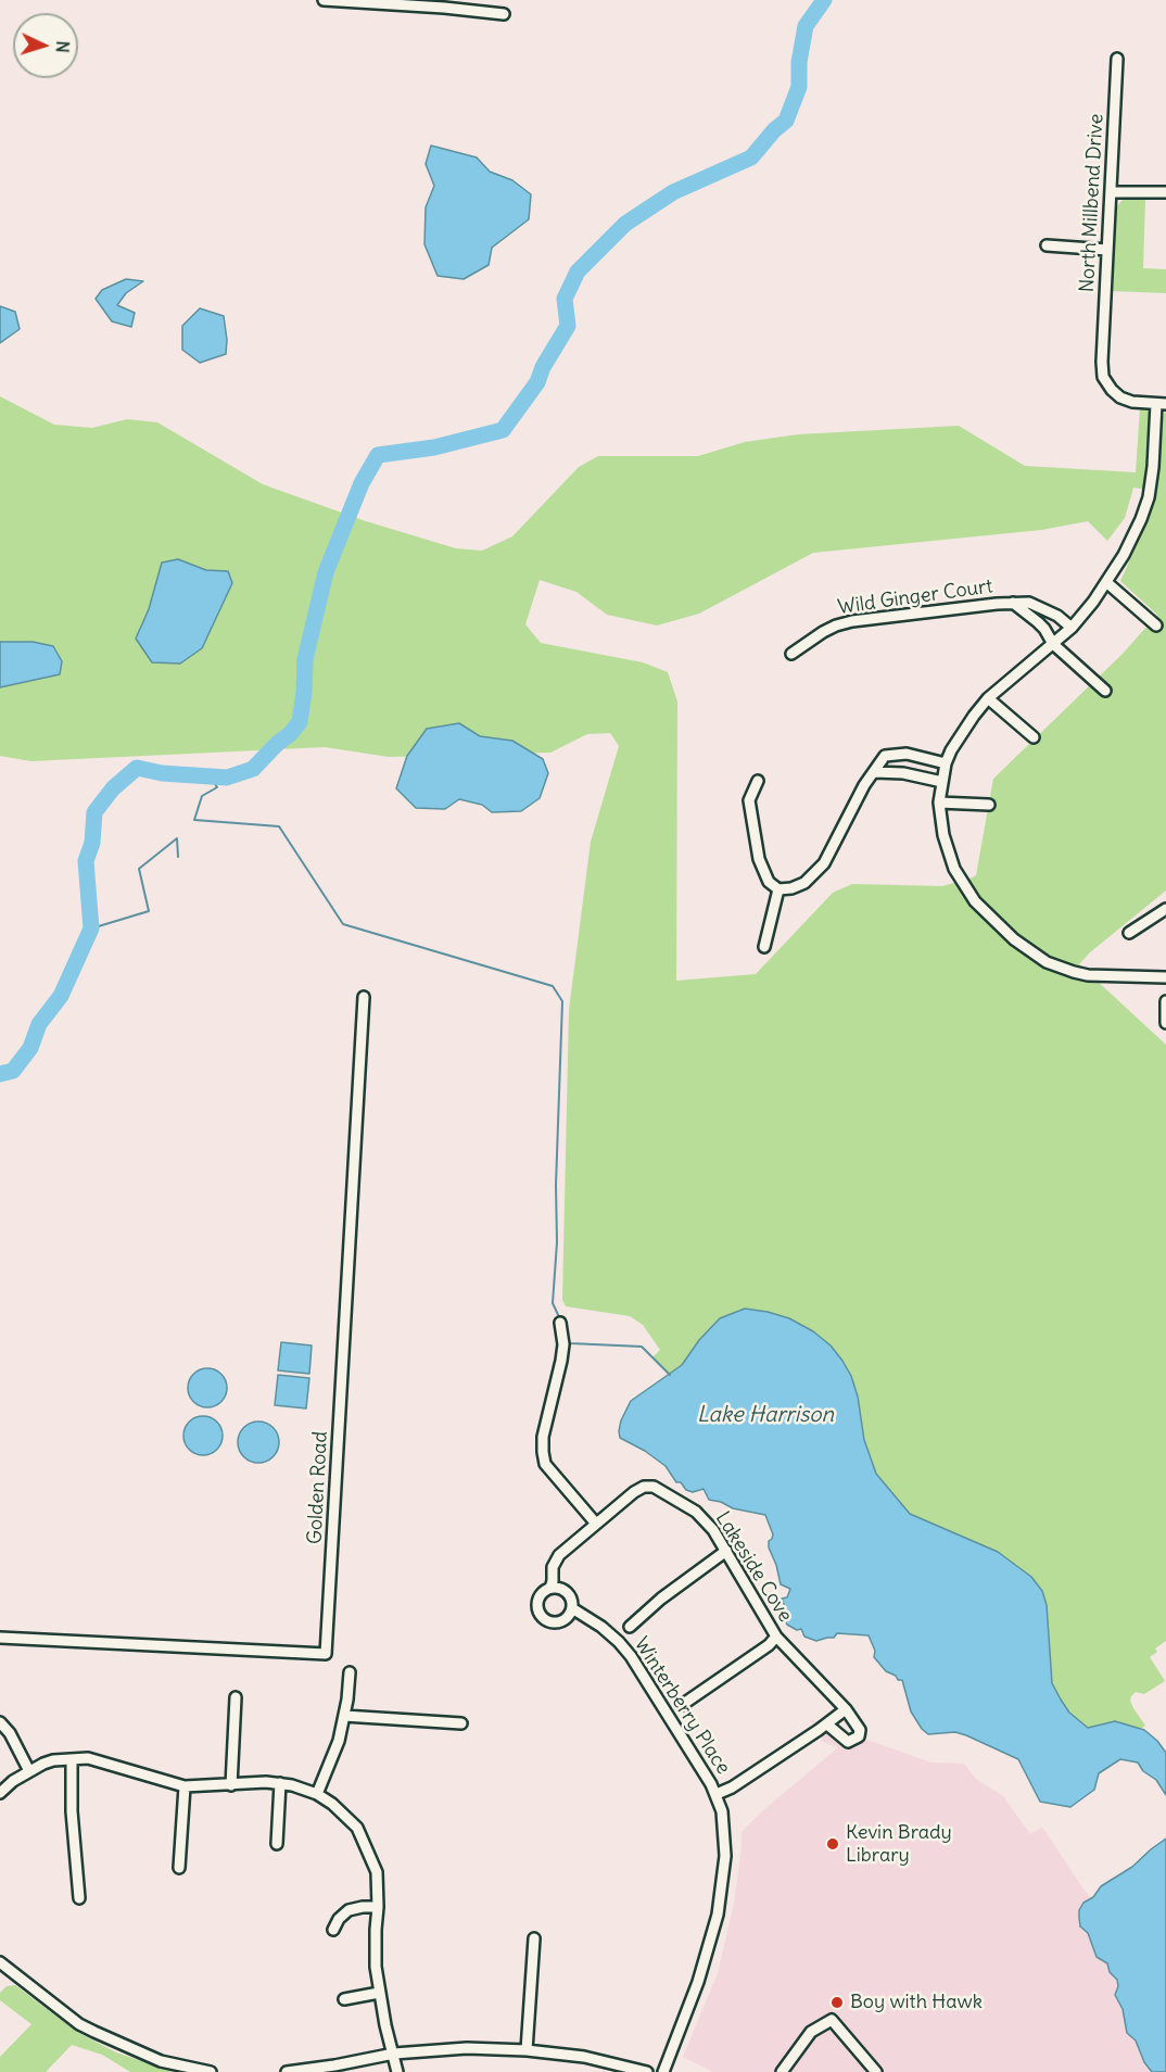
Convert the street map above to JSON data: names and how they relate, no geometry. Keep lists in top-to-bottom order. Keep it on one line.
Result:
{"streets":{"street":["North Millbend Drive","Wild Ginger Court","Golden Road","Lakeside Cove","Winterberry Place"]},"crossings":[["Lakeside Cove","Winterberry Place"]],"water":["Lake Harrison"],"places":["Kevin Brady Library","Boy with Hawk"],"north":"right"}
